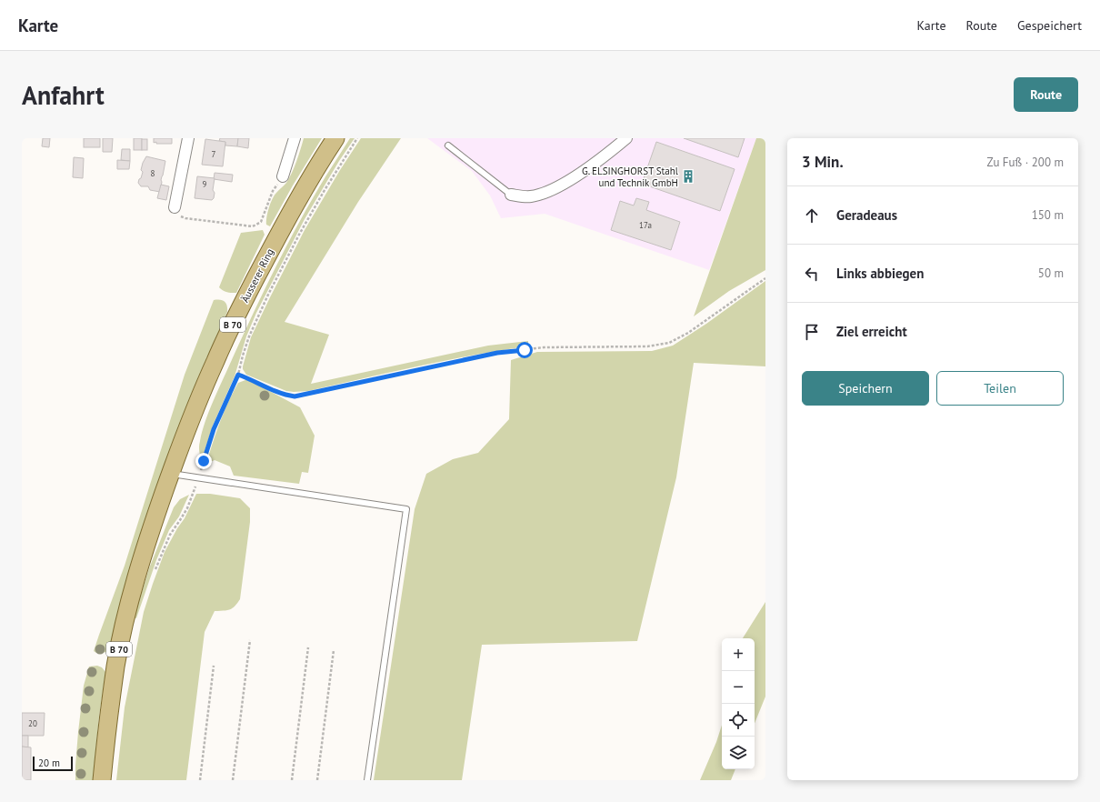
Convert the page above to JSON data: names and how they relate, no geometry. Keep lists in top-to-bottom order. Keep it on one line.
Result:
{"streets":{"main road":["Äusserer Ring","B 70"]},"places":{"building":["G. ELSINGHORST Stahl und Technik GmbH"]},"house_numbers":["7","8","9","17a","20"],"scale_bar":"20 m","page":{"header":"Karte","nav":["Karte","Route","Gespeichert"],"buttons":["Route",["Speichern","Teilen"]],"title":"Anfahrt","heading":["3 Min.","Zu Fuß · 200 m"],"list":[["Geradeaus","150 m"],["Links abbiegen","50 m"],"Ziel erreicht"],"map_buttons":["+","−"],"scale":"20 m"}}
